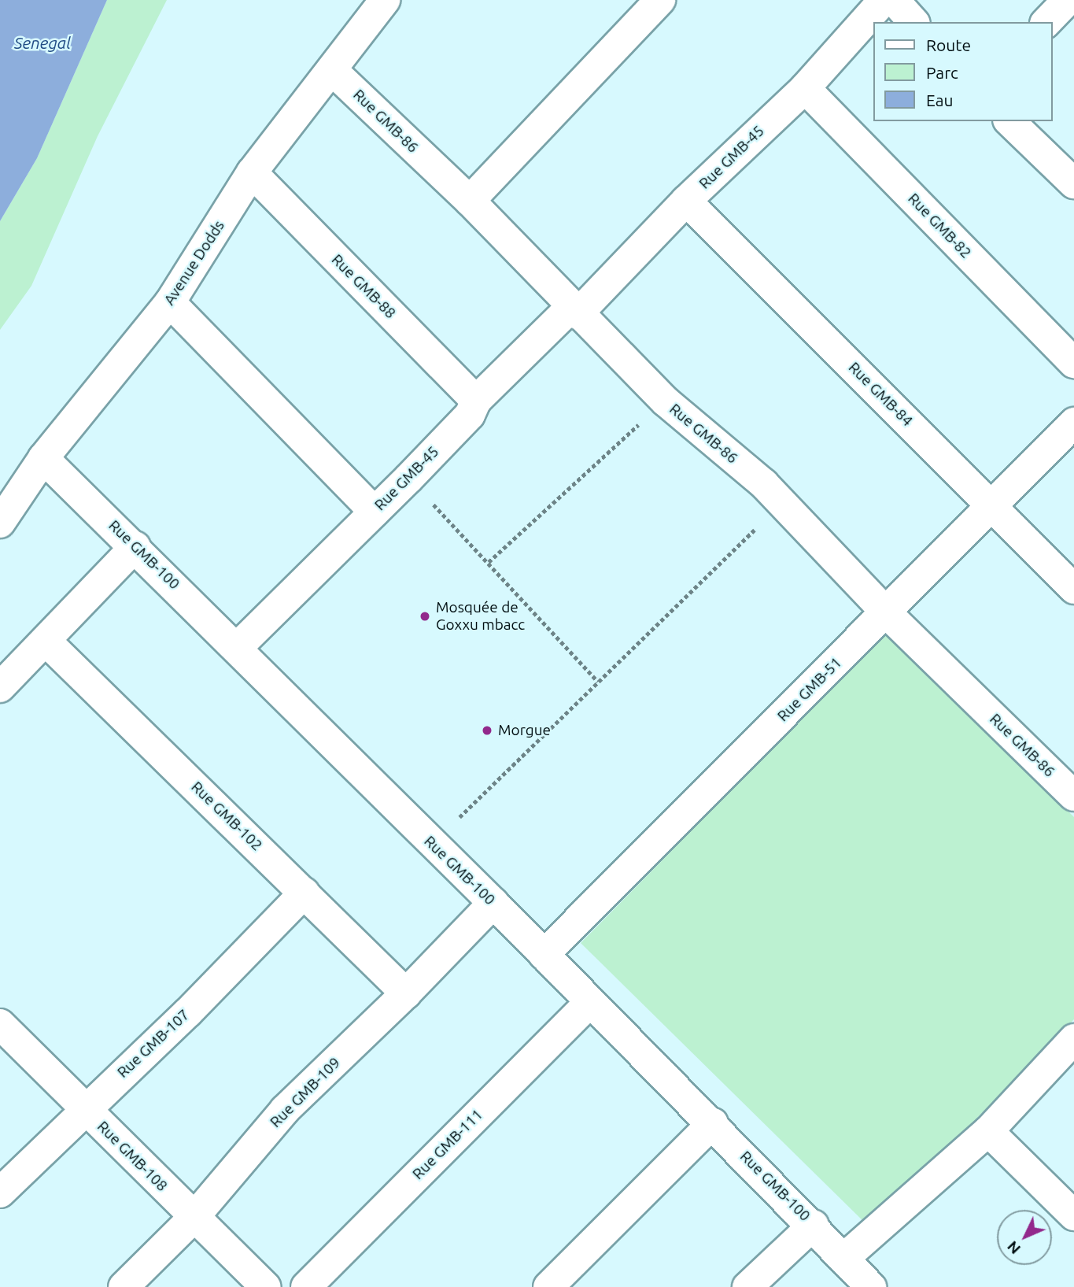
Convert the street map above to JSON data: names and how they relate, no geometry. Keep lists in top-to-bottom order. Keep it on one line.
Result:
{"streets":{"street":["Rue GMB-86","Rue GMB-45","Rue GMB-82","Avenue Dodds","Rue GMB-88","Rue GMB-84","Rue GMB-100","Rue GMB-51","Rue GMB-102","Rue GMB-107","Rue GMB-109","Rue GMB-111","Rue GMB-108"]},"crossings":[["Rue GMB-86","Rue GMB-45"],["Rue GMB-86","Avenue Dodds"],["Rue GMB-86","Rue GMB-51"],["Rue GMB-45","Rue GMB-82"],["Rue GMB-45","Rue GMB-88"],["Rue GMB-45","Rue GMB-84"],["Rue GMB-45","Rue GMB-100"],["Avenue Dodds","Rue GMB-88"],["Avenue Dodds","Rue GMB-100"],["Rue GMB-84","Rue GMB-51"],["Rue GMB-100","Rue GMB-51"],["Rue GMB-100","Rue GMB-109"],["Rue GMB-100","Rue GMB-111"],["Rue GMB-102","Rue GMB-107"],["Rue GMB-102","Rue GMB-109"],["Rue GMB-107","Rue GMB-108"],["Rue GMB-109","Rue GMB-108"]],"water":["Senegal"],"places":["Mosquée de Goxxu mbacc","Morgue"],"legend":["Route","Parc","Eau"],"north":"bottom left"}
